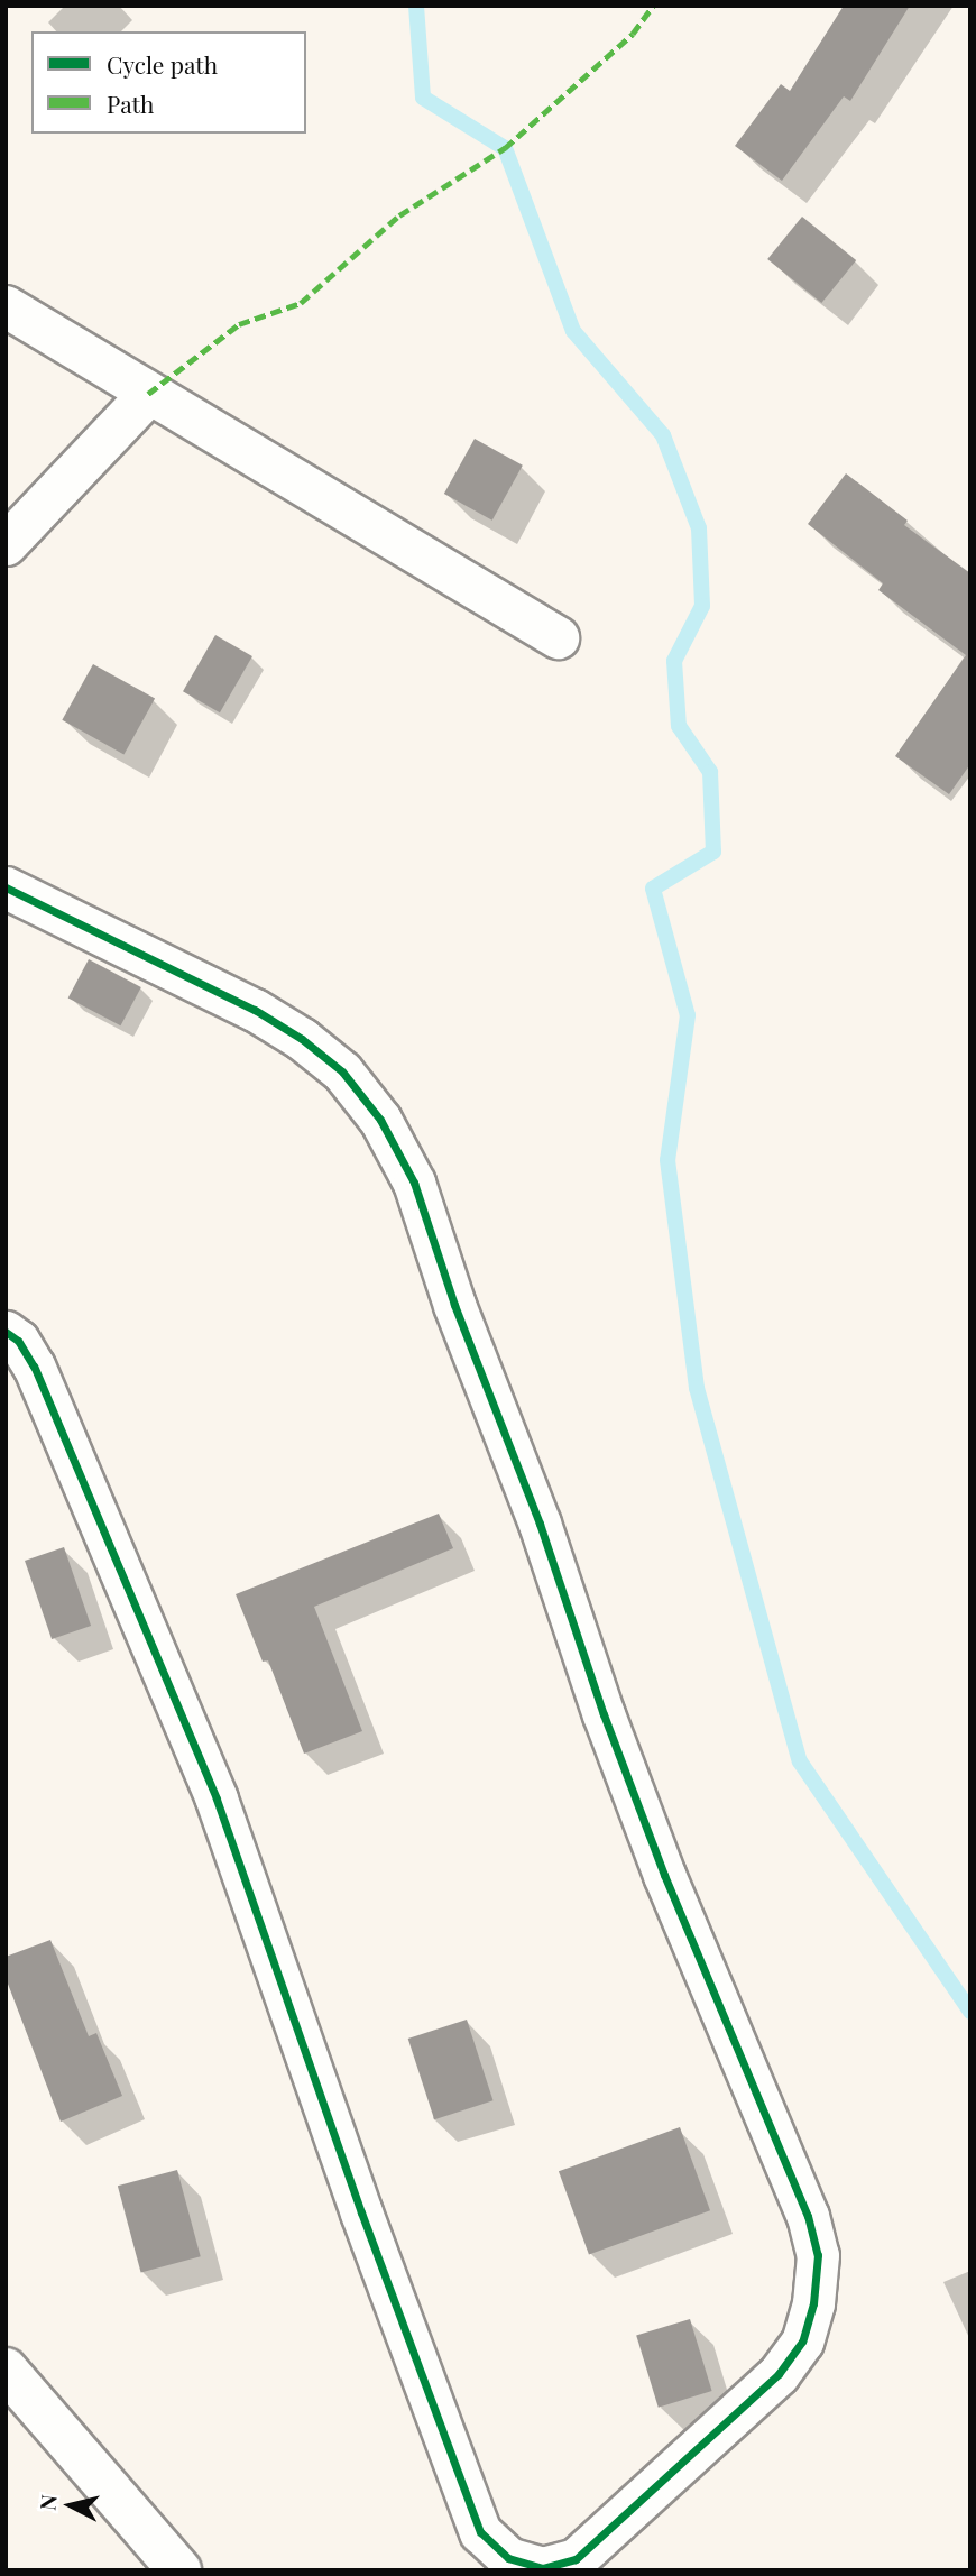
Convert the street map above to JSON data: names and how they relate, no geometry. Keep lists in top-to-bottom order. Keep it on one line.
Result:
{"legend":["Cycle path","Path"],"north":"left"}
